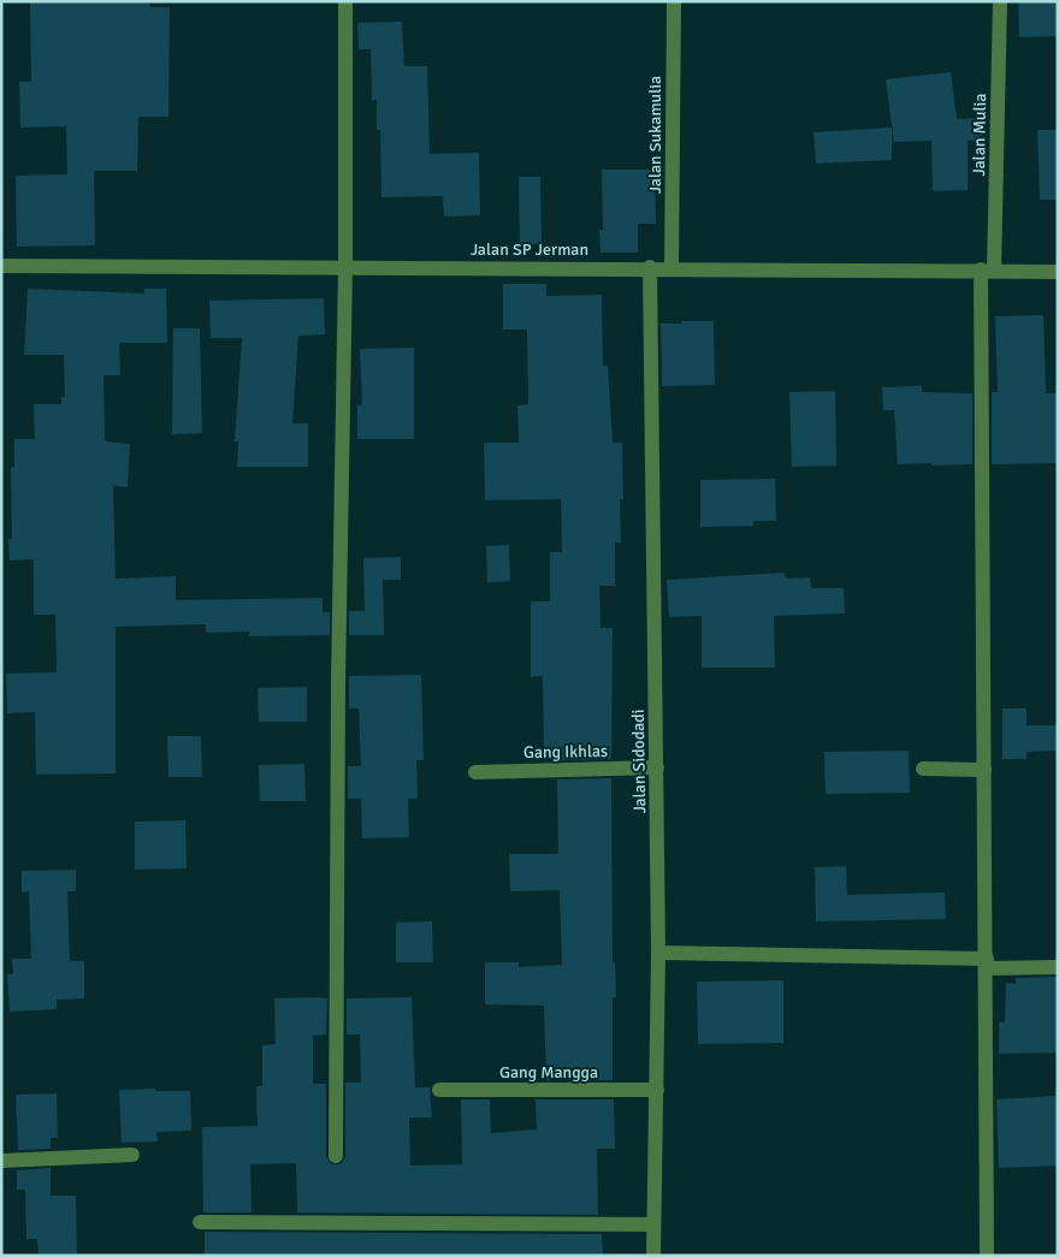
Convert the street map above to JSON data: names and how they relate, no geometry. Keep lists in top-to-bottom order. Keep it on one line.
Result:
{"streets":{"street":["Jalan Sukamulia","Jalan Mulia","Jalan SP Jerman","Gang Ikhlas","Jalan Sidodadi","Gang Mangga"]},"crossings":[["Jalan Sukamulia","Jalan SP Jerman"],["Jalan Mulia","Jalan SP Jerman"],["Jalan SP Jerman","Jalan Sidodadi"],["Gang Ikhlas","Jalan Sidodadi"],["Jalan Sidodadi","Gang Mangga"]]}
